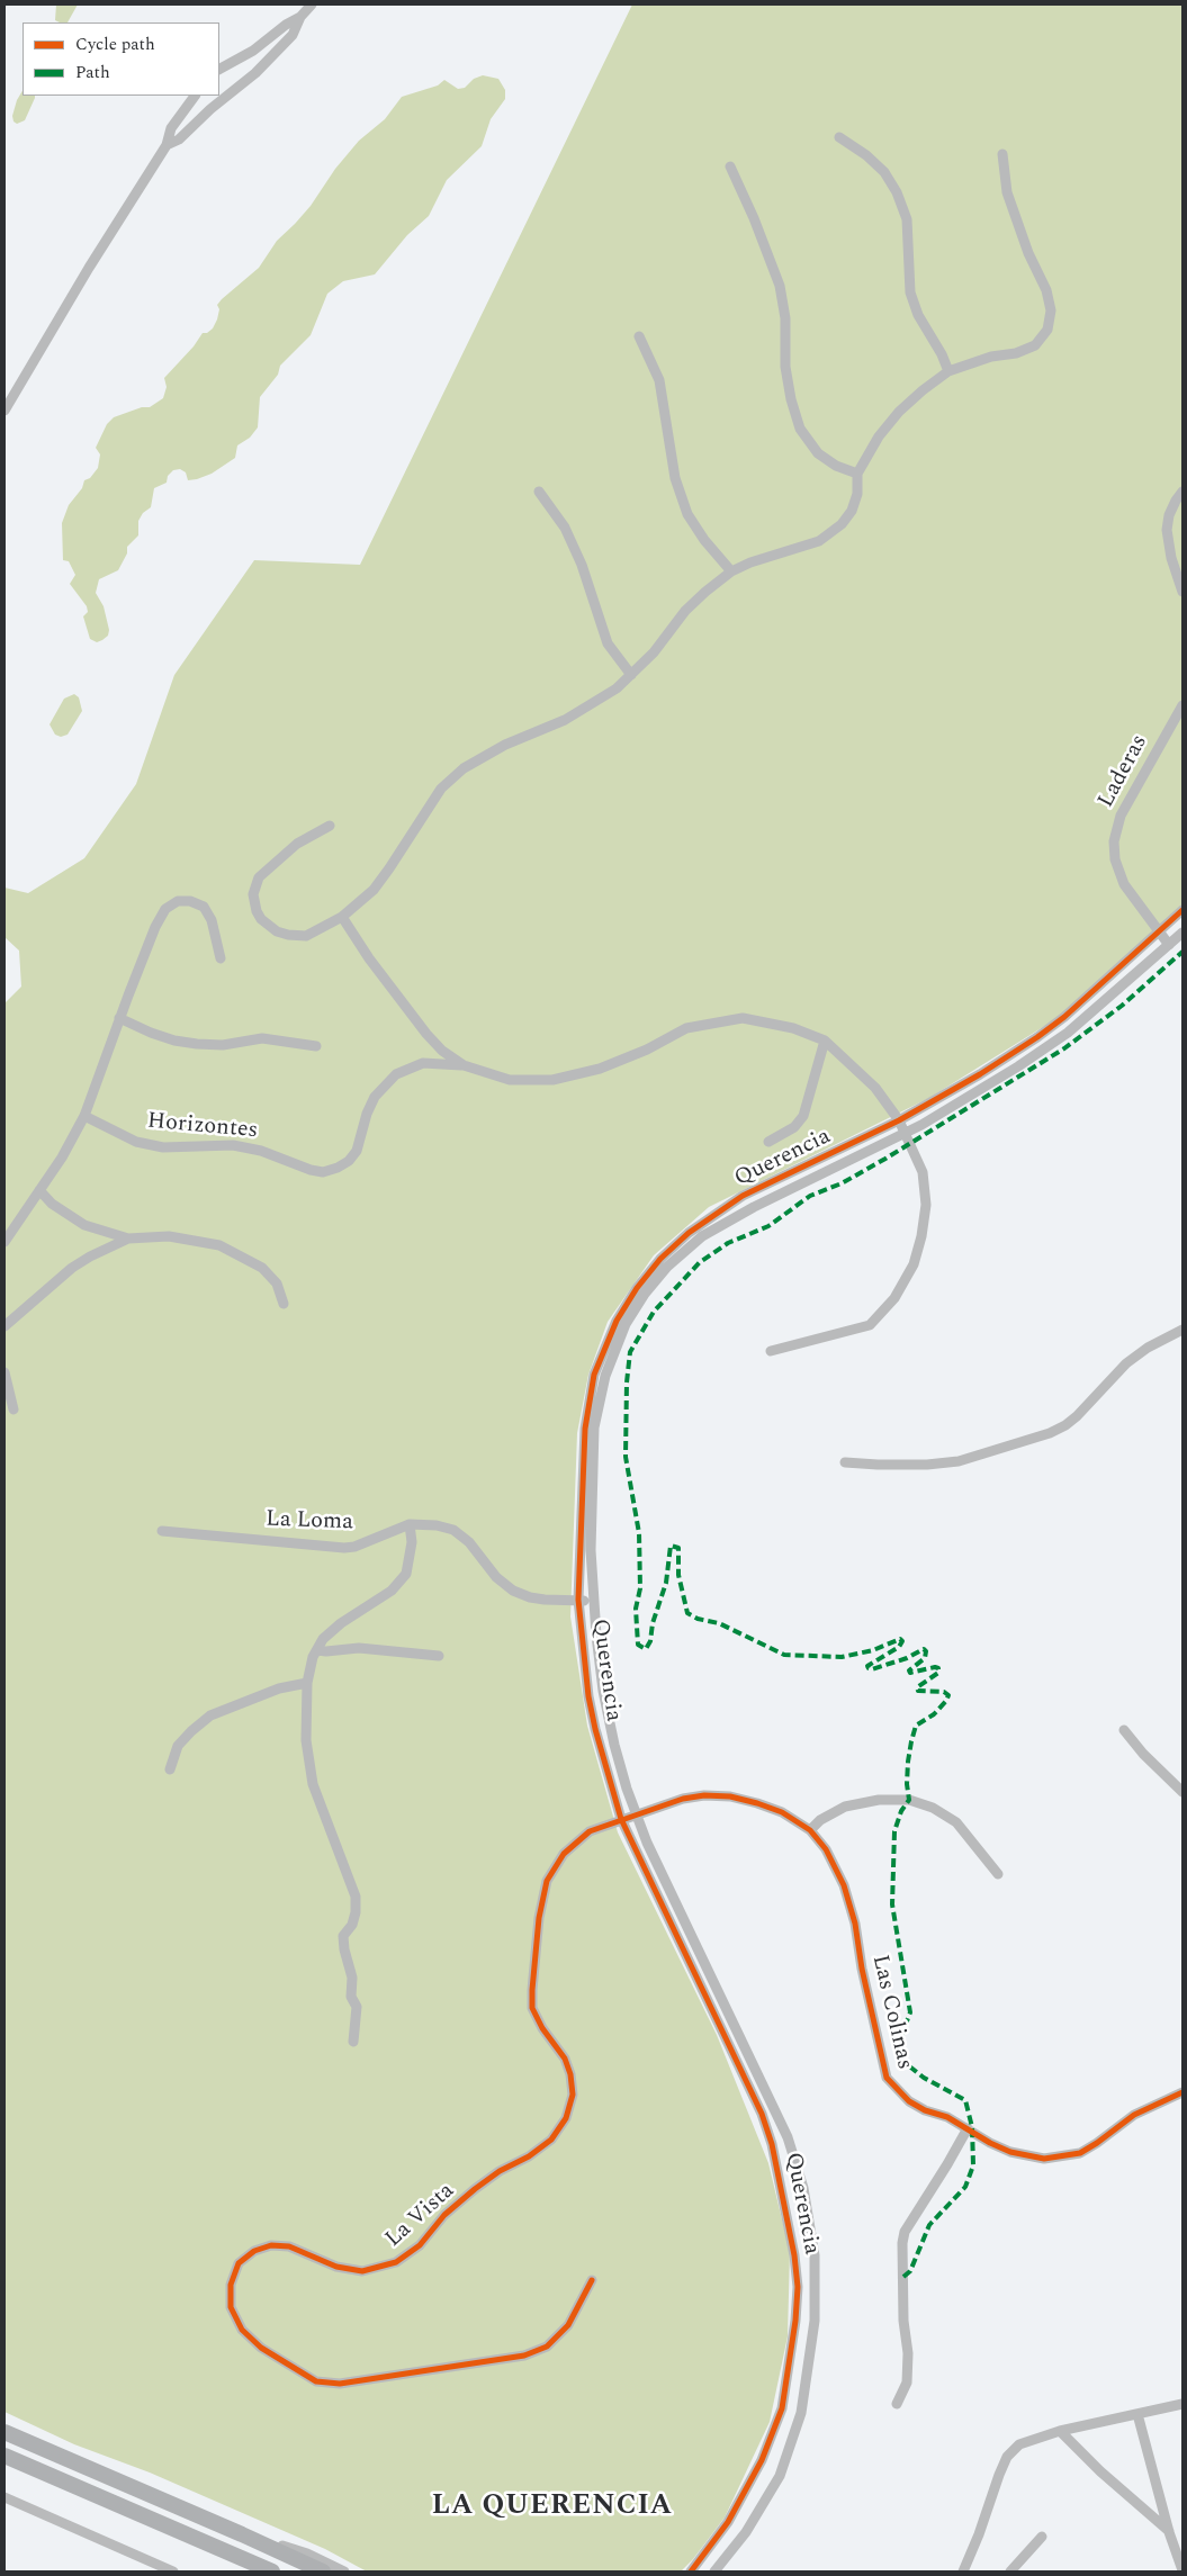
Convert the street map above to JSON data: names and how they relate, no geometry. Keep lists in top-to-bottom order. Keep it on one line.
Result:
{"streets":{"street":["Laderas","Horizontes","Querencia","La Loma","Las Colinas","La Vista"]},"crossings":[["Laderas","Querencia"],["Querencia","La Loma"],["Querencia","Las Colinas"],["Querencia","La Vista"],["Las Colinas","La Vista"]],"districts":["LA QUERENCIA"],"legend":["Cycle path","Path"]}
